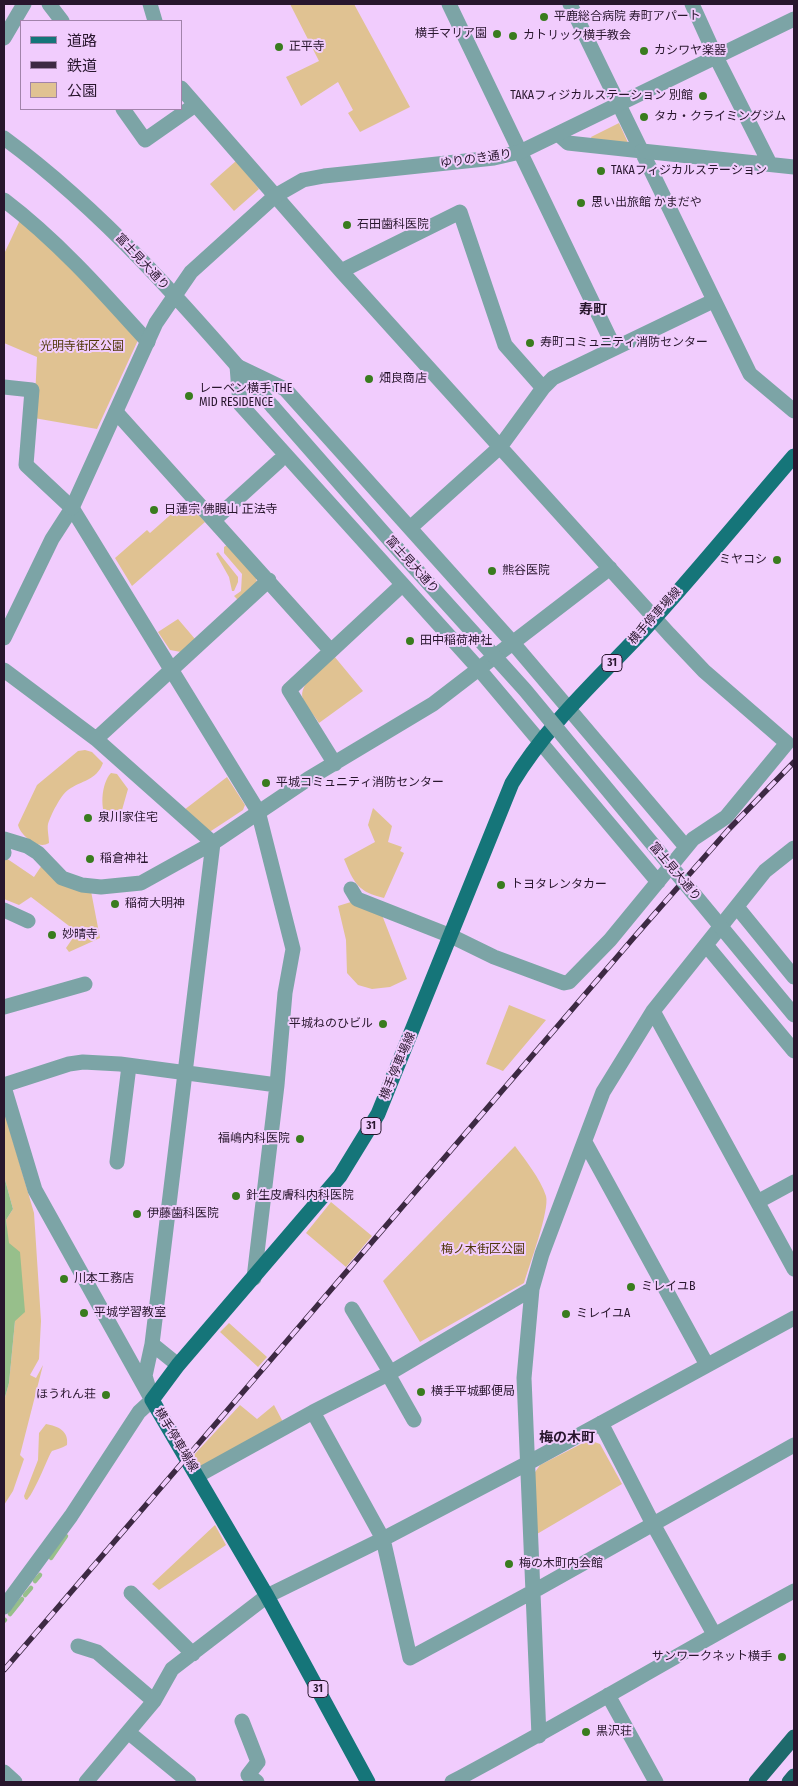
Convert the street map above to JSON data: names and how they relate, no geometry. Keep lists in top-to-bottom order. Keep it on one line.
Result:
{"streets":{"main road":["横手停車場線","31"],"street":["ゆりのき通り","富士見大通り"]},"crossings":[["ゆりのき通り","富士見大通り"]],"districts":["寿町","梅の木町"],"parks":["光明寺街区公園","梅ノ木街区公園"],"places":["平鹿総合病院 寿町アパート","横手マリア園","カトリック横手教会","正平寺","カシワヤ楽器","TAKAフィジカルステーション 別館","タカ・クライミングジム","TAKAフィジカルステーション","思い出旅館 かまだや","石田歯科医院","寿町コミュニティ消防センター","畑良商店","レーベン横手 THE MID RESIDENCE","日蓮宗 佛眼山 正法寺","ミヤコシ","熊谷医院","田中稲荷神社","平城コミュニティ消防センター","泉川家住宅","稲倉神社","トヨタレンタカー","稲荷大明神","妙晴寺","平城ねのひビル","福嶋内科医院","針生皮膚科内科医院","伊藤歯科医院","川本工務店","ミレイユB","平城学習教室","ミレイユA","横手平城郵便局","ほうれん荘","梅の木町内会館","サンワークネット横手","黒沢荘"],"legend":["道路","鉄道","公園"]}
